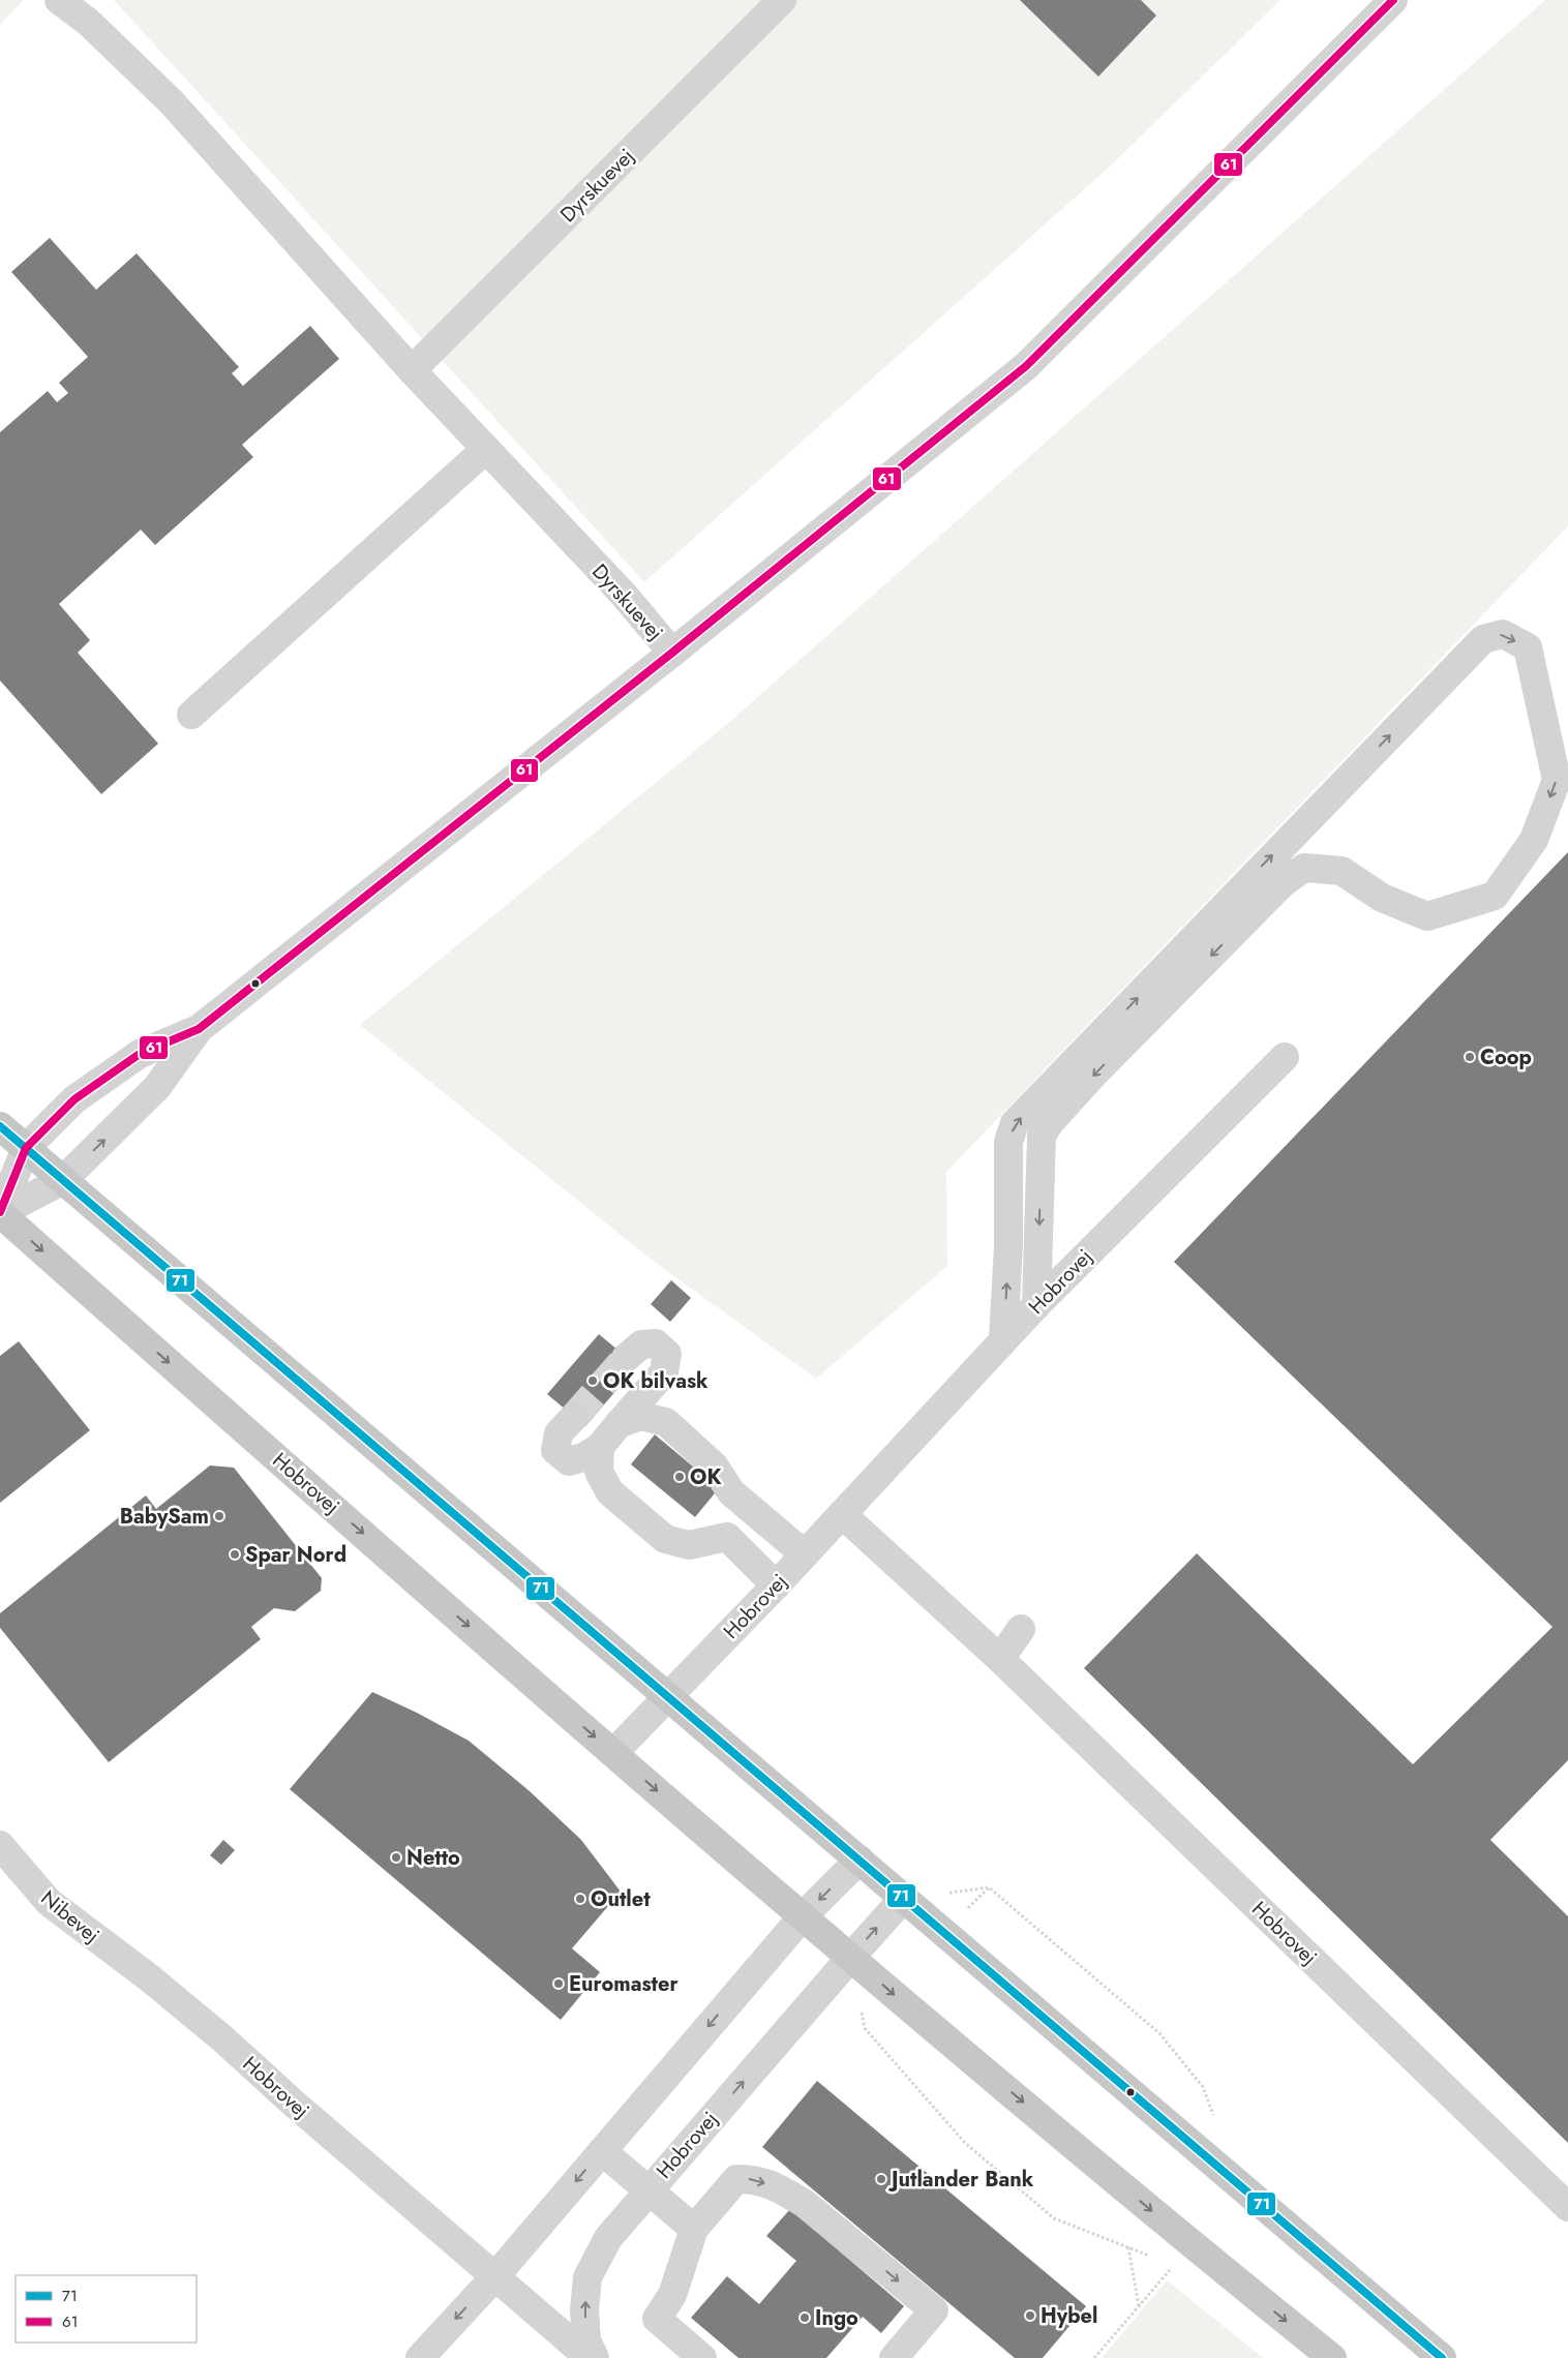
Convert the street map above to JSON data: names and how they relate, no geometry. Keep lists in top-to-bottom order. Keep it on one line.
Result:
{"streets":{"main road":["Hobrovej"],"street":["Dyrskuevej","Nibevej"]},"crossings":[["Hobrovej","Nibevej"]],"places":["Coop","OK bilvask","OK","BabySam","Spar Nord","Netto","Outlet","Euromaster","Jutlander Bank","Hybel","Ingo"],"lines":["transit line 61","transit line 71"],"legend":["71","61"]}
